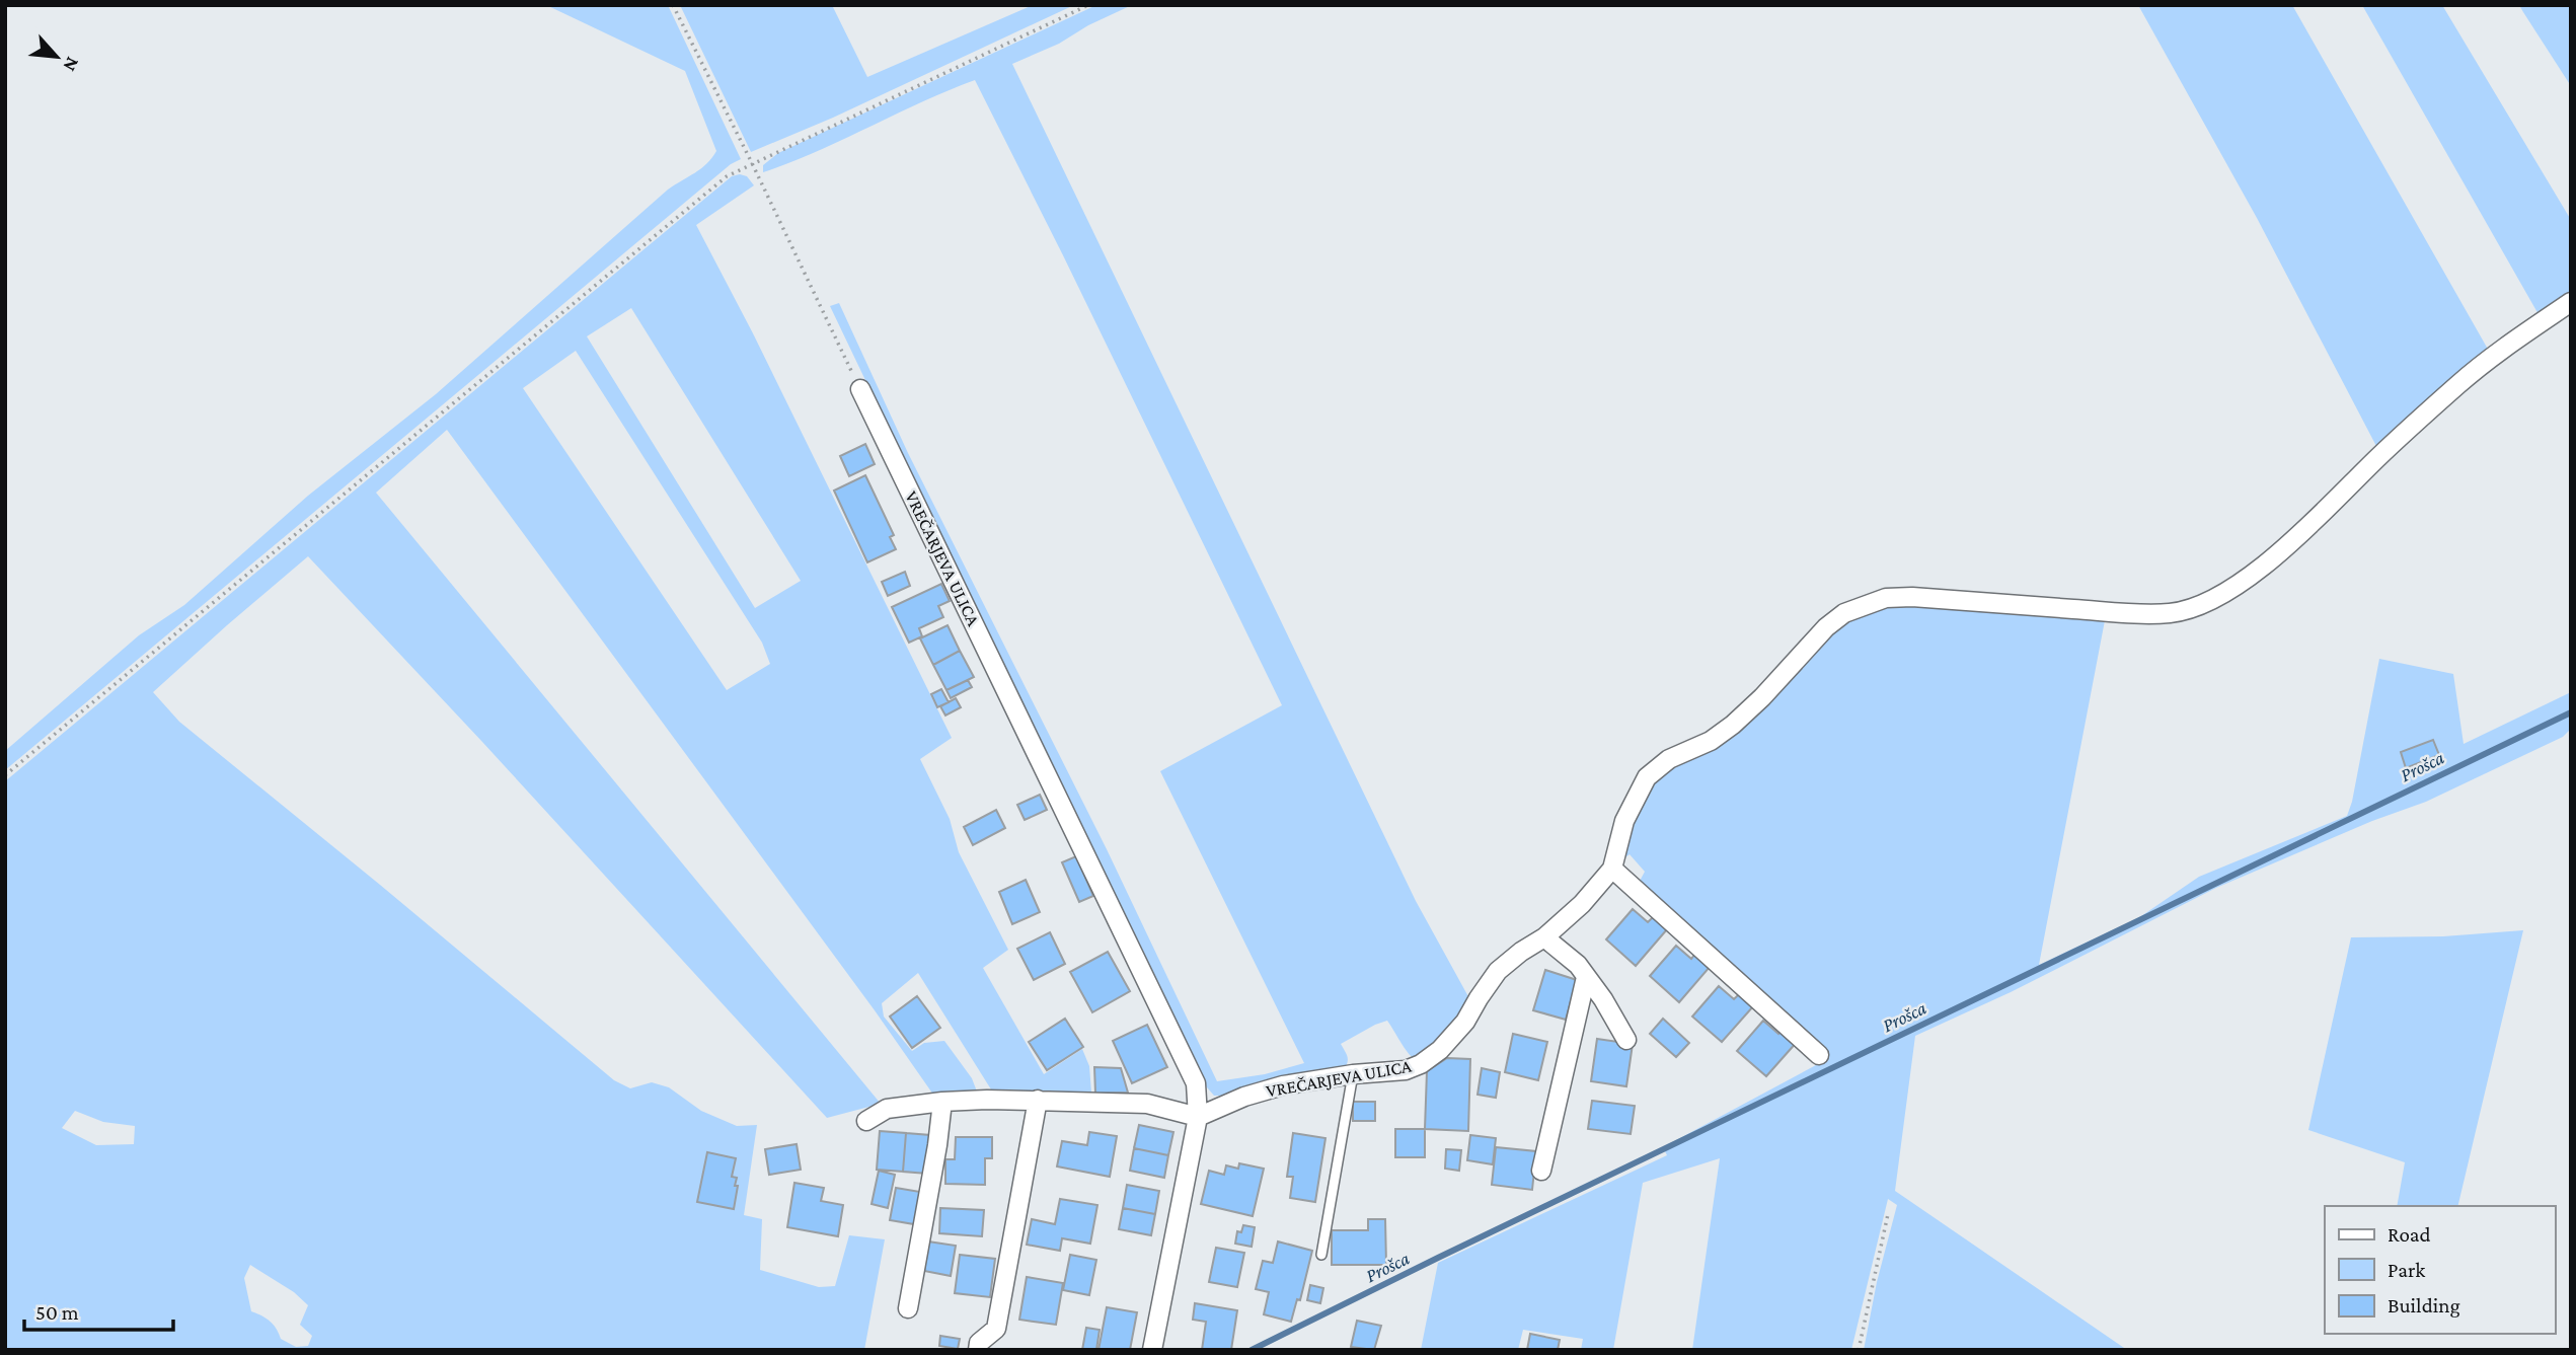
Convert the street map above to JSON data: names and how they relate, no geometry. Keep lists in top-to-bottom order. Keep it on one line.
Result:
{"streets":{"street":["VREČARJEVA ULICA"]},"water":["Prošca"],"legend":["Road","Park","Building"],"scale_bar":"50 m","north":"bottom right"}
